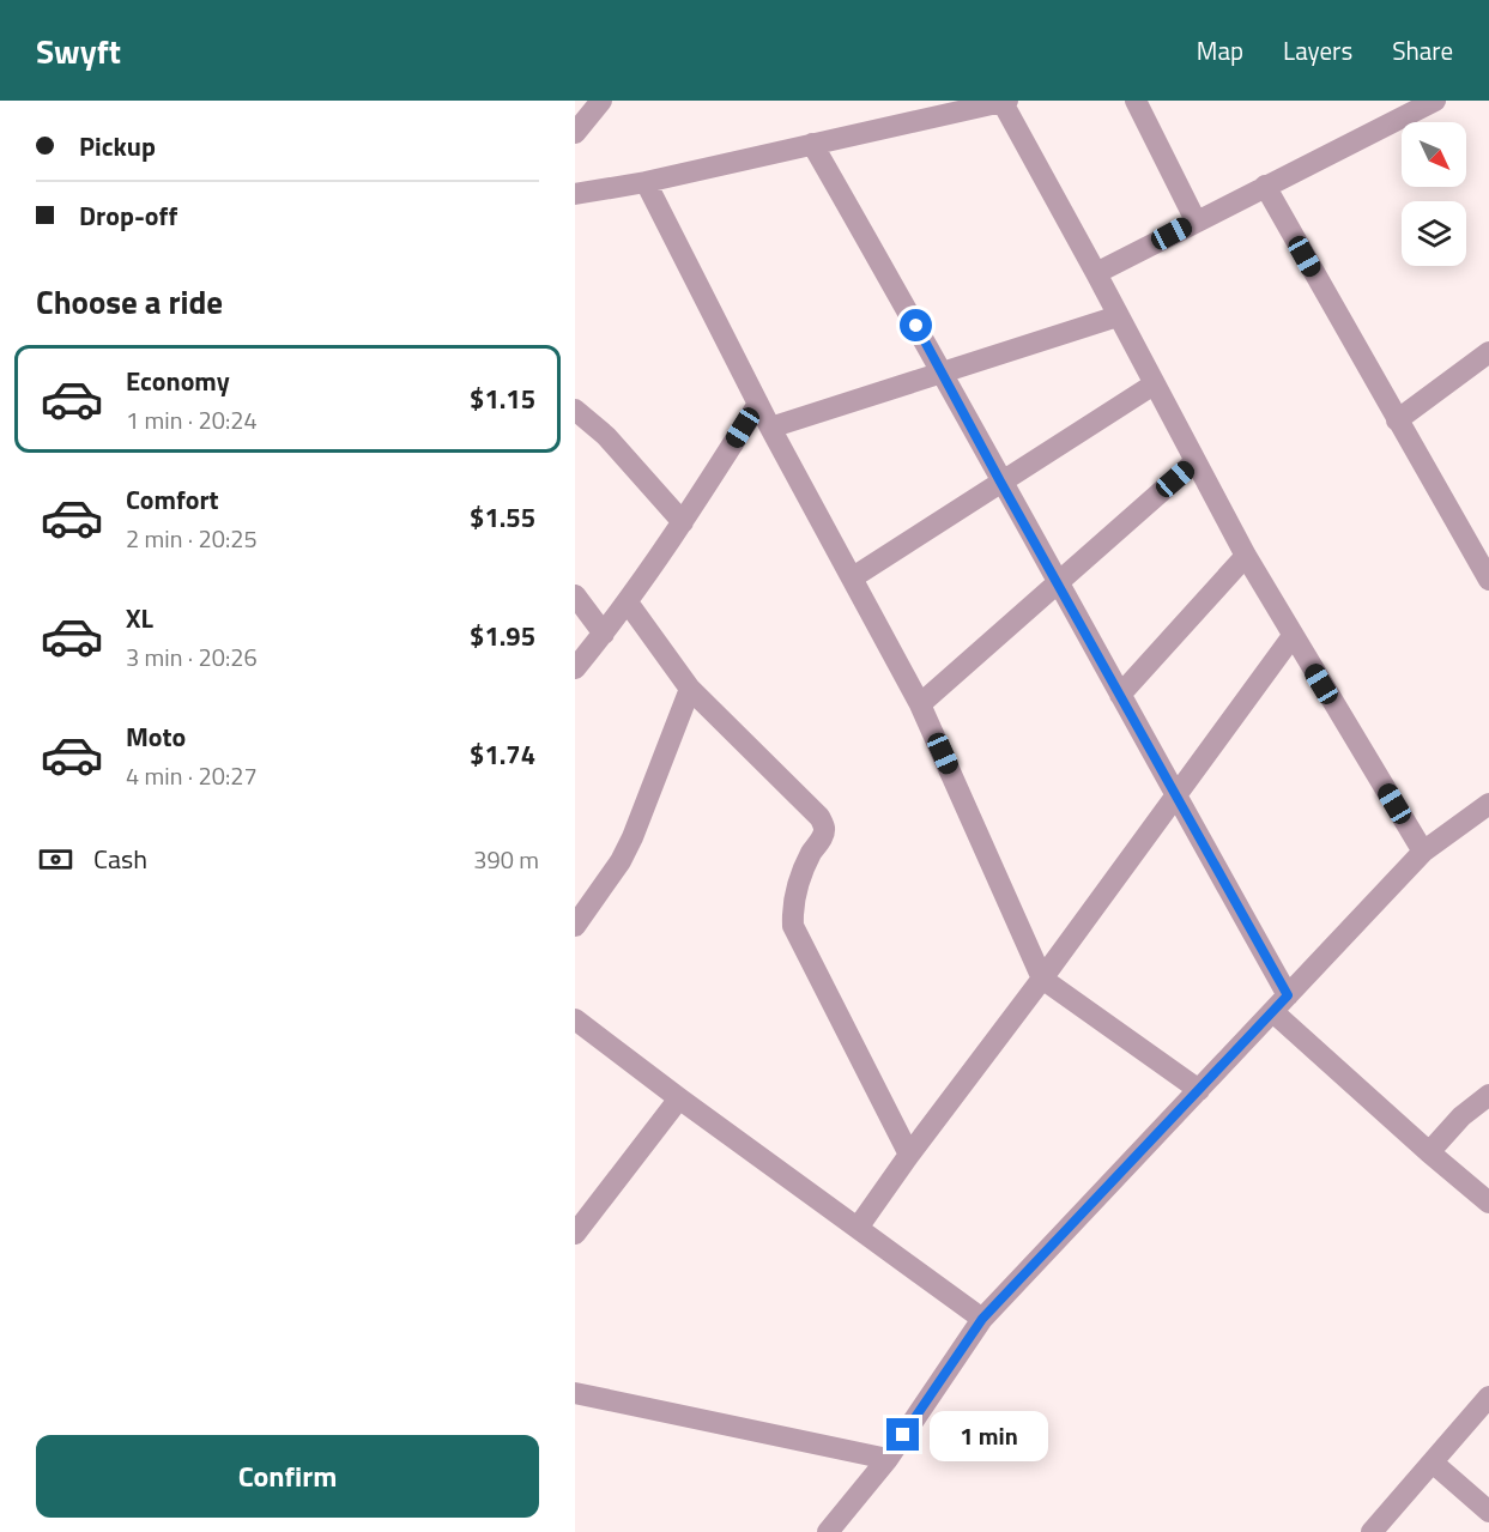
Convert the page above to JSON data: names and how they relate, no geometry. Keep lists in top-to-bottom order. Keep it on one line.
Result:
{"north":"bottom right","page":{"header":"Swyft","nav":["Map","Layers","Share"],"banner":["Pickup","Drop-off"],"heading":"Choose a ride","list":[{"name":"Economy","note":"1 min · 20:24","value":"$1.15"},{"name":"Comfort","note":"2 min · 20:25","value":"$1.55"},{"name":"XL","note":"3 min · 20:26","value":"$1.95"},{"name":"Moto","note":"4 min · 20:27","value":"$1.74"}],"pay":["Cash","390 m"],"bubble":"1 min","buttons":"Confirm"}}
